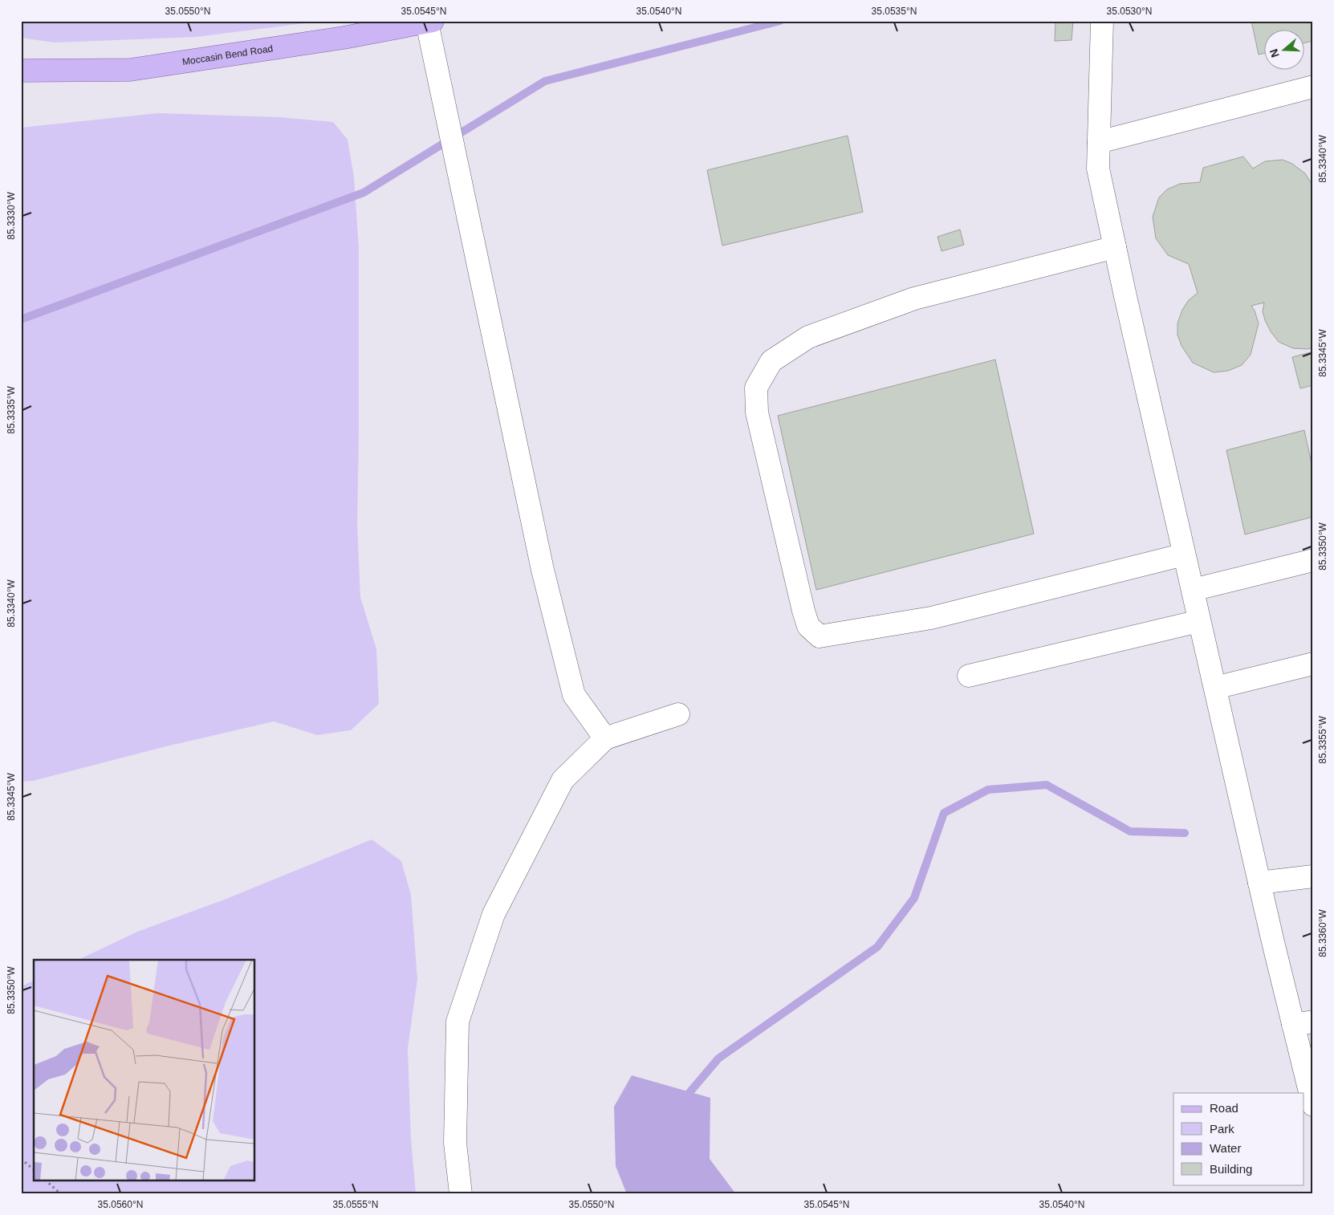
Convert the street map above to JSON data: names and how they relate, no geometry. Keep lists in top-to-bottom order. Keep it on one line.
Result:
{"streets":{"main road":["Moccasin Bend Road"]},"legend":["Road","Park","Water","Building"],"north":"left","coordinates":["35.0550°N","35.0545°N","35.0540°N","35.0535°N","35.0530°N","85.3340°W","85.3330°W","85.3345°W","85.3335°W","85.3350°W","85.3355°W","85.3360°W","35.0560°N","35.0555°N"]}
